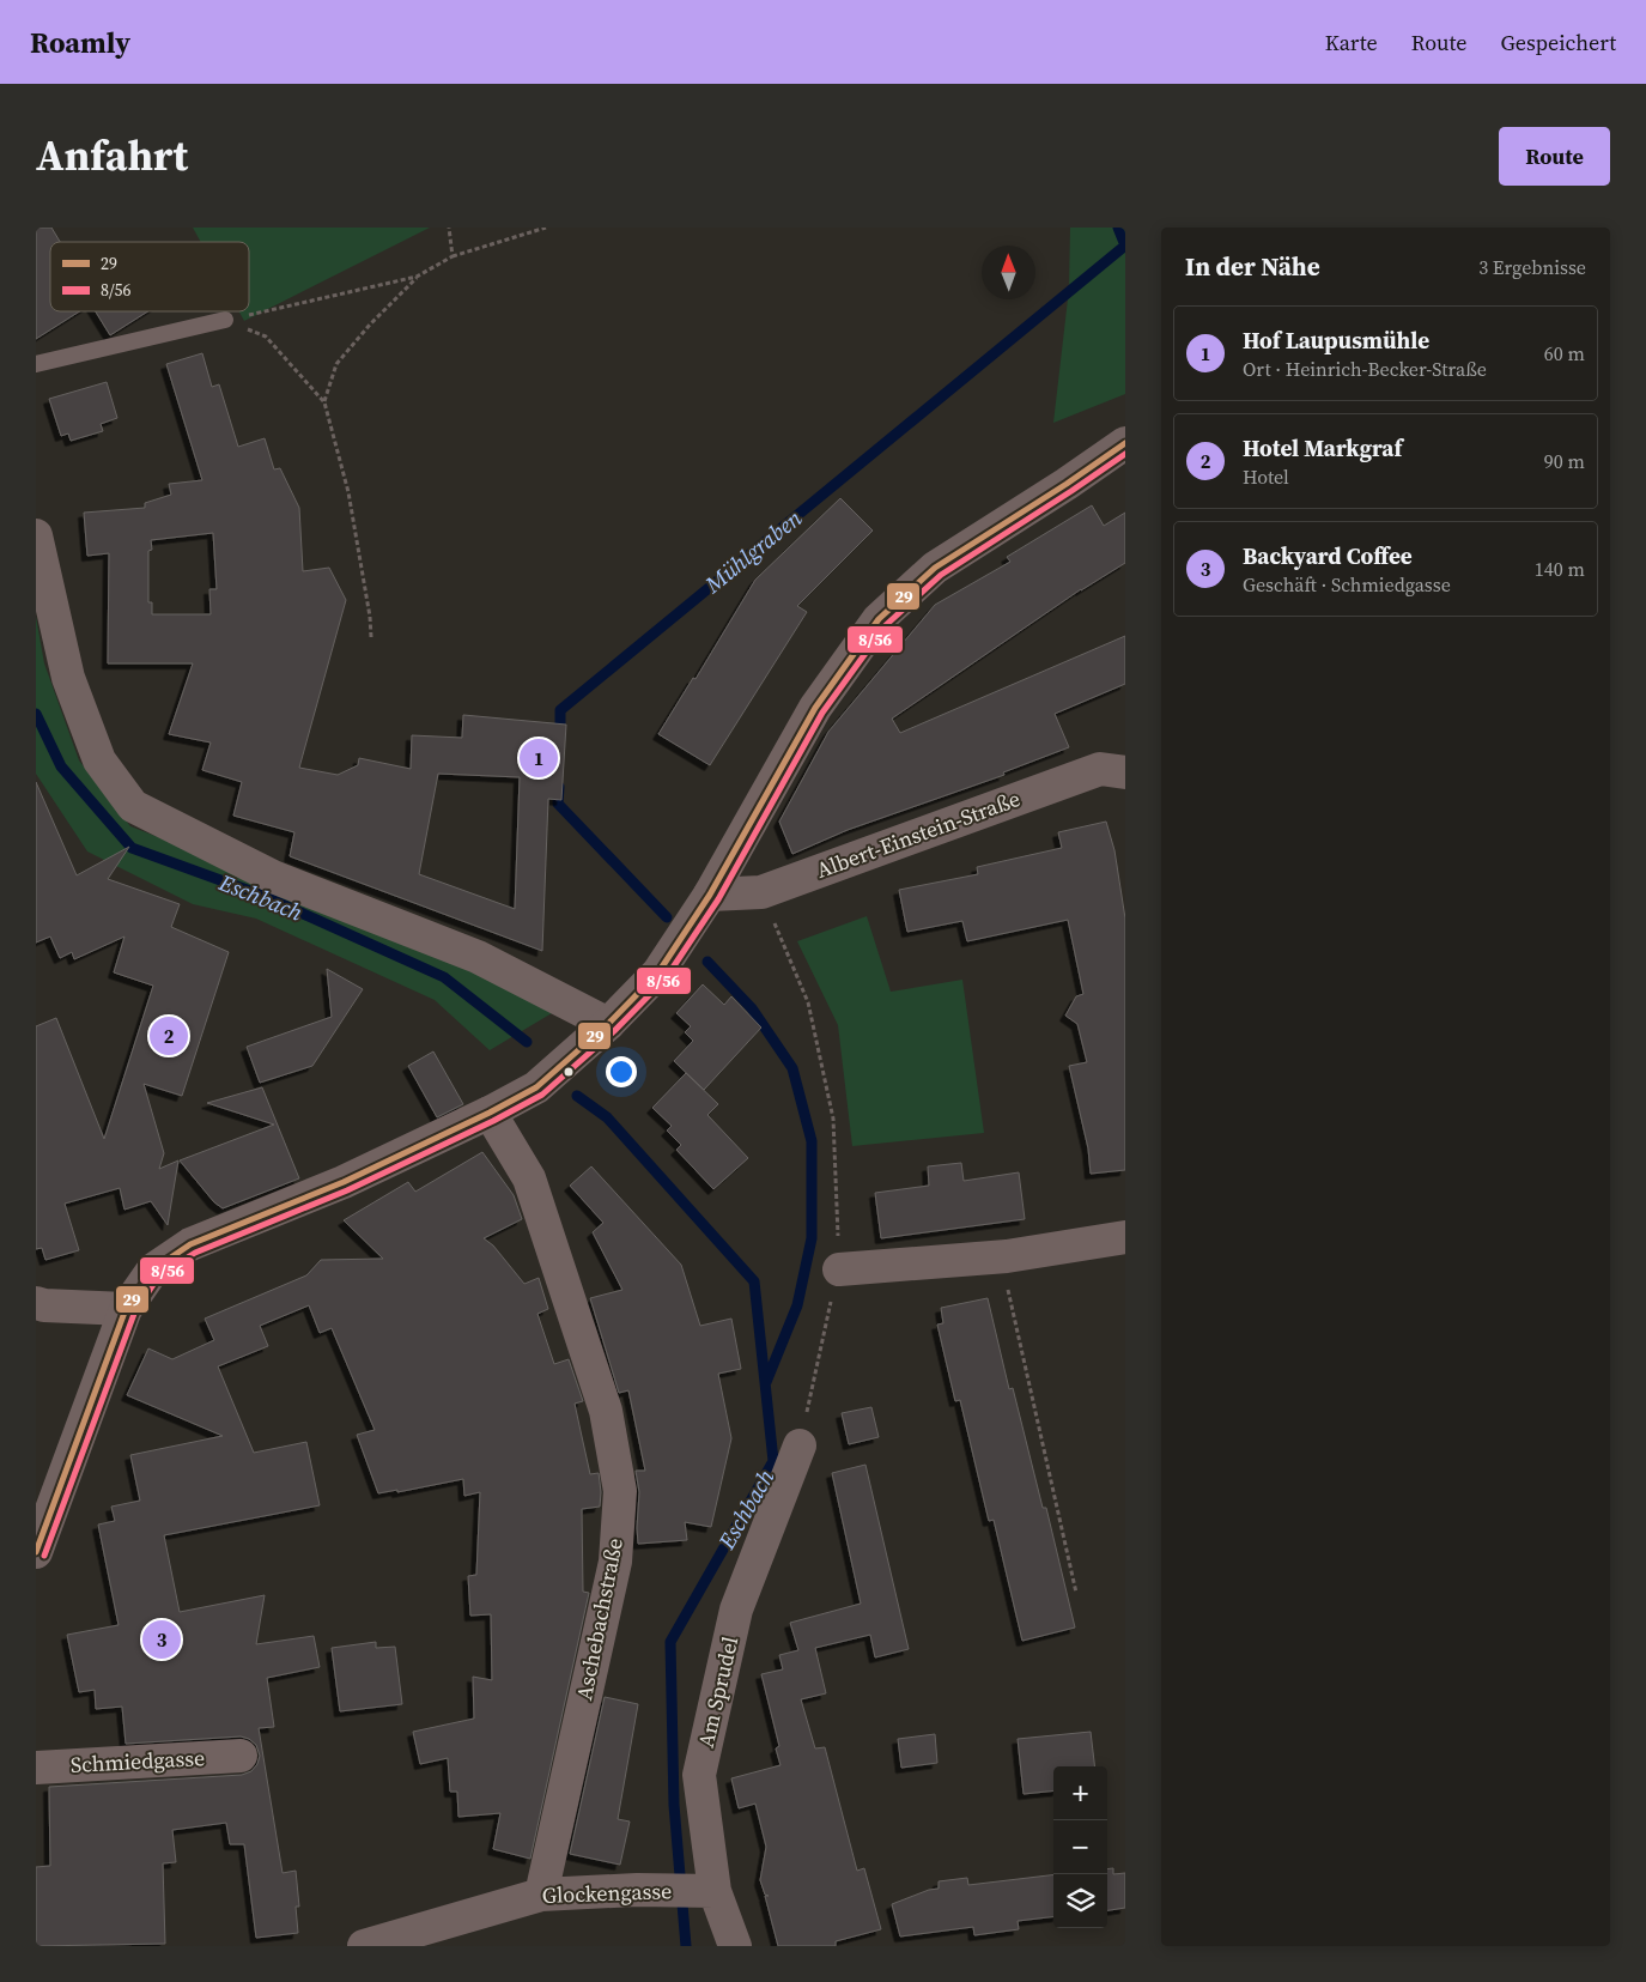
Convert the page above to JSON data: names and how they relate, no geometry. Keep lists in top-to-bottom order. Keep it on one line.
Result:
{"streets":{"street":["Albert-Einstein-Straße","Aschebachstraße","Am Sprudel","Schmiedgasse","Glockengasse"]},"crossings":[["Aschebachstraße","Glockengasse"],["Am Sprudel","Glockengasse"]],"water":["Mühlgraben","Eschbach"],"lines":["transit line 29","transit line 8/56"],"legend":["29","8/56"],"north":"top","page":{"header":"Roamly","nav":["Karte","Route","Gespeichert"],"title":"Anfahrt","buttons":"Route","heading":["In der Nähe","3 Ergebnisse"],"list":[{"mark":"1","name":"Hof Laupusmühle","note":"Ort · Heinrich-Becker-Straße","value":"60 m"},{"mark":"2","name":"Hotel Markgraf","note":"Hotel","value":"90 m"},{"mark":"3","name":"Backyard Coffee","note":"Geschäft · Schmiedgasse","value":"140 m"}],"pins":["1","2","3"],"map_buttons":["+","−"]}}
